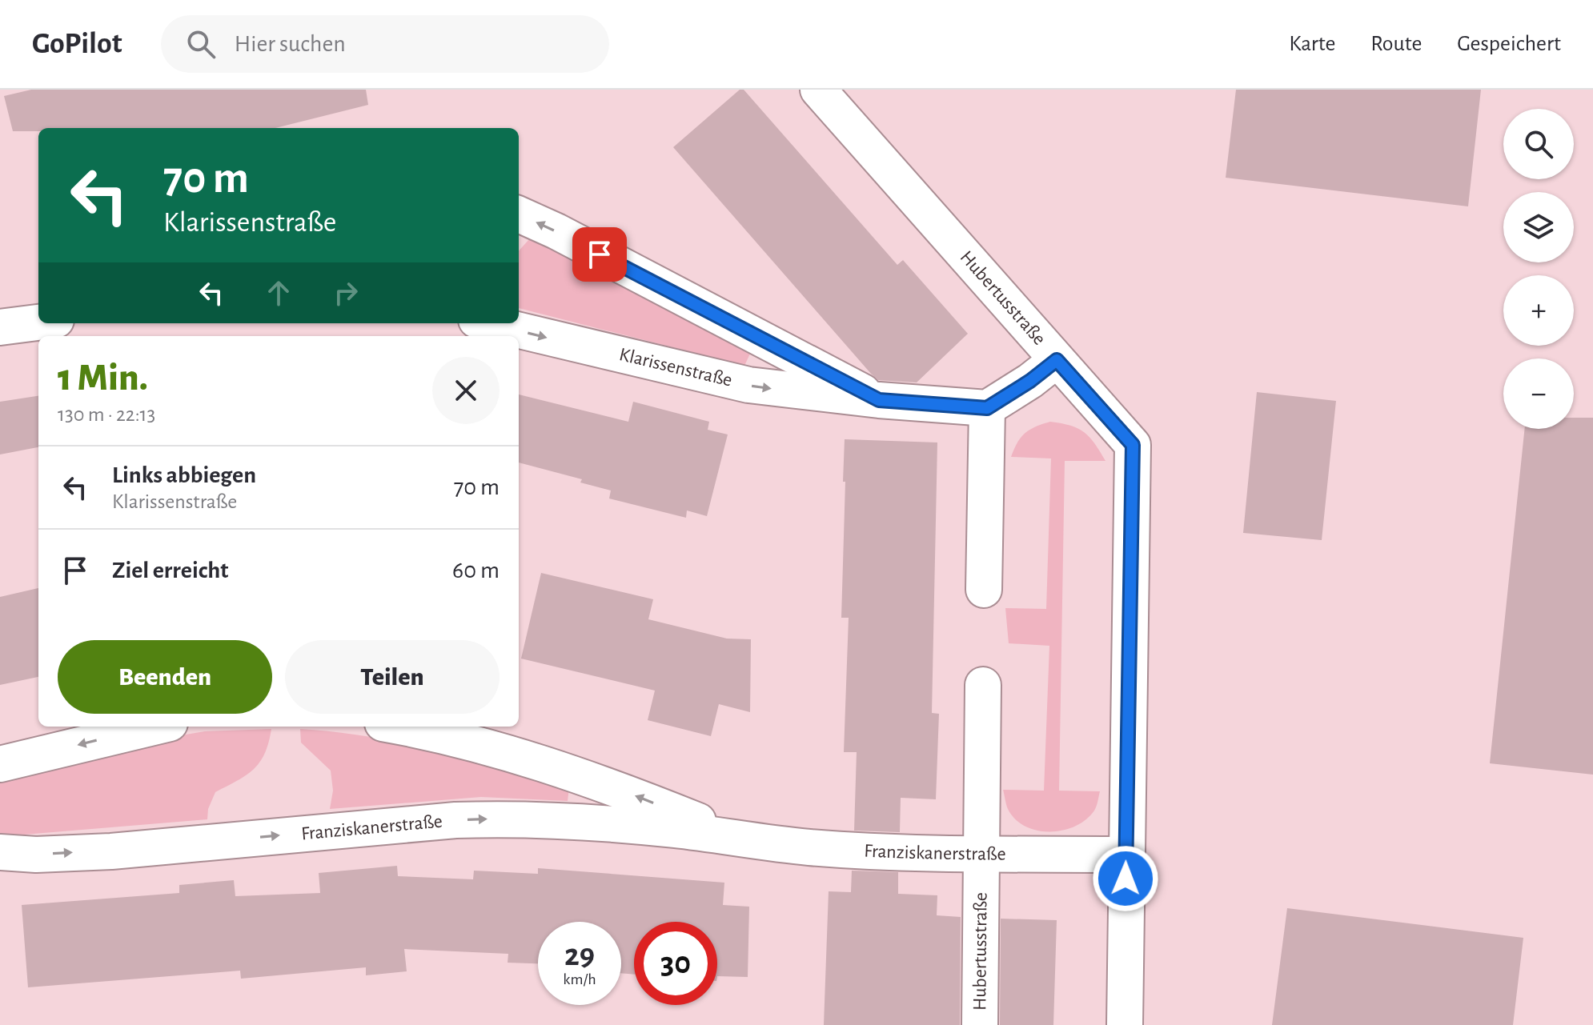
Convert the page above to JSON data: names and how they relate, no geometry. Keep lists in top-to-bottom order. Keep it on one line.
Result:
{"streets":{"street":["Hubertusstraße","Klarissenstraße","Franziskanerstraße"]},"crossings":[["Hubertusstraße","Franziskanerstraße"]],"page":{"header":"GoPilot","search":"Hier suchen","nav":["Karte","Route","Gespeichert"],"map_buttons":["+","−"],"turn":["70 m","Klarissenstraße"],"heading":["1 Min.","130 m · 22:13"],"list":[{"name":"Links abbiegen","note":"Klarissenstraße","value":"70 m"},{"name":"Ziel erreicht","value":"60 m"}],"buttons":["Beenden","Teilen"],"speed":"29 km/h","limit":"30"}}
